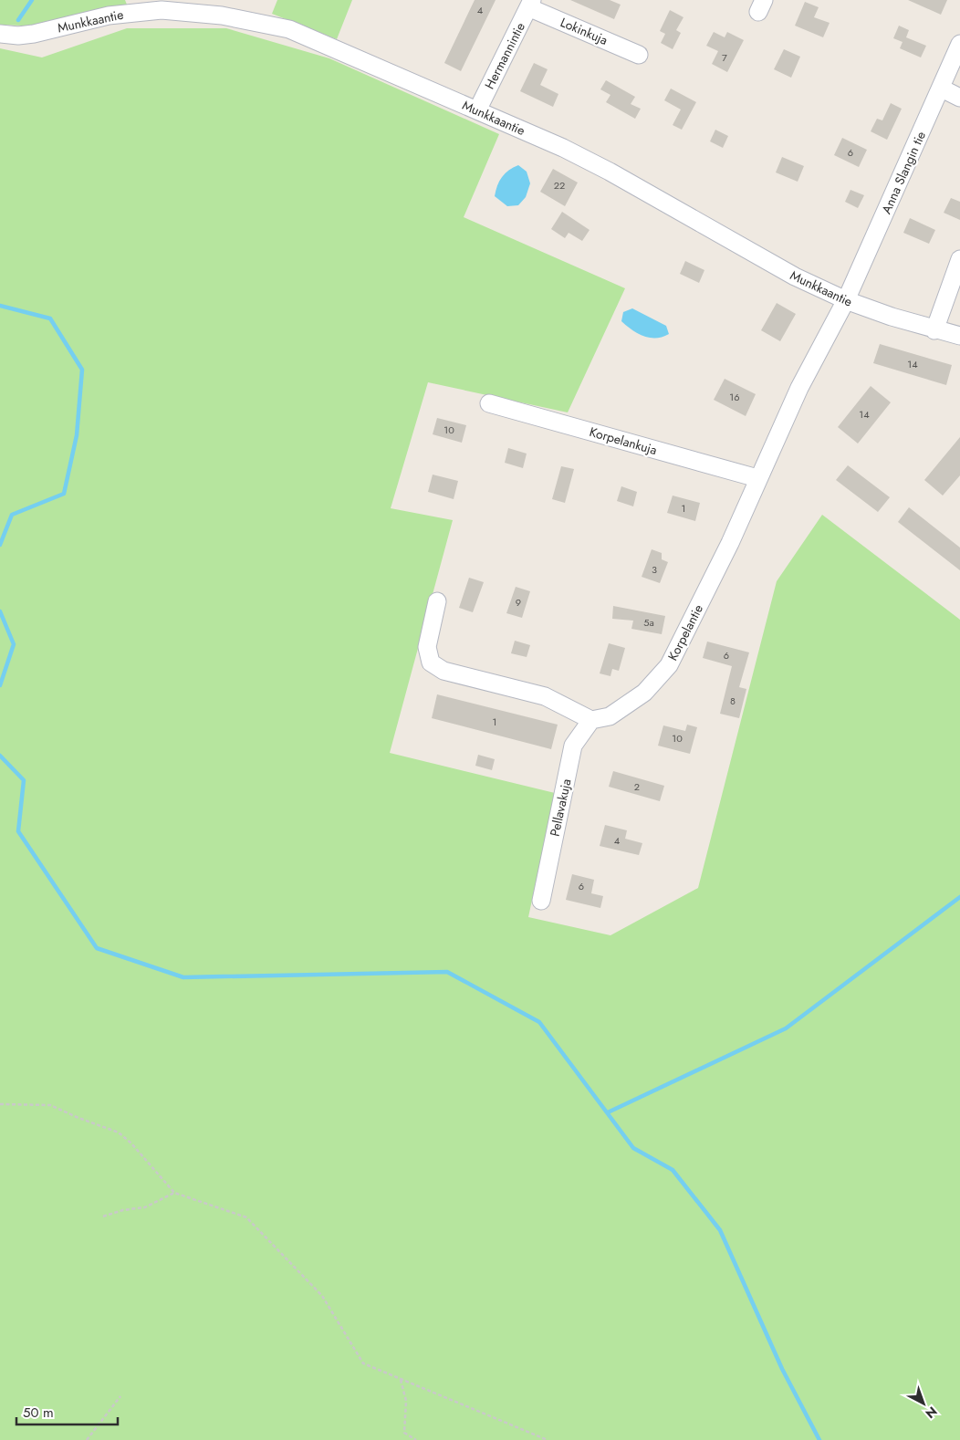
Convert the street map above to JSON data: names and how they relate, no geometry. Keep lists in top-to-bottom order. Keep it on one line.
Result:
{"streets":{"street":["Munkkaantie","Lokinkuja","Hermannintie","Anna Slangin tie","Korpelankuja","Korpelantie","Pellavakuja"]},"crossings":[["Munkkaantie","Hermannintie"],["Munkkaantie","Anna Slangin tie"],["Munkkaantie","Korpelantie"],["Lokinkuja","Hermannintie"],["Anna Slangin tie","Korpelantie"],["Korpelankuja","Korpelantie"],["Korpelantie","Pellavakuja"]],"house_numbers":["4","7","6","22","14","16","14","10","1","3","9","5a","6","8","1","10","2","4","6"],"scale_bar":"50 m","north":"bottom right"}
